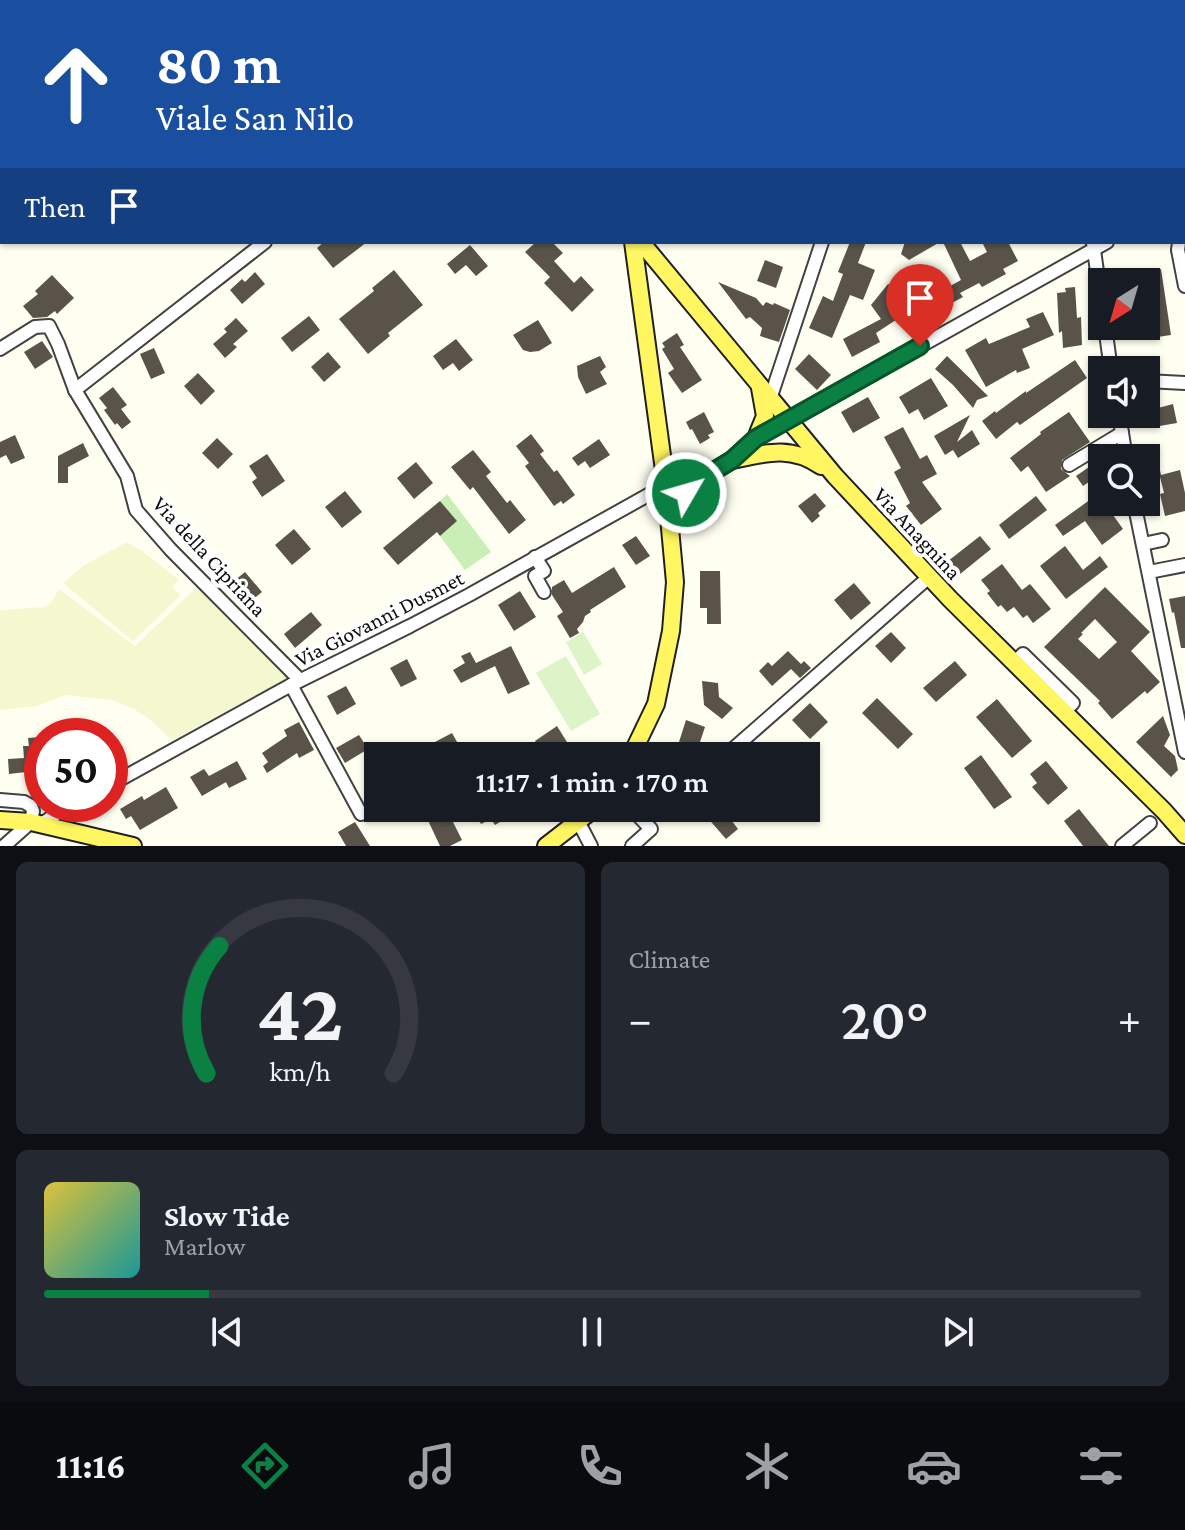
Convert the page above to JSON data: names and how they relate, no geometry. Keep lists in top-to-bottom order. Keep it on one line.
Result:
{"streets":{"main road":["Via Anagnina"],"street":["Via della Cipriana","Via Giovanni Dusmet"]},"crossings":[["Via della Cipriana","Via Giovanni Dusmet"]],"north":"bottom left","page":{"turn":["80 m","Viale San Nilo"],"then":"Then","limit":"50","trip":"11:17 · 1 min · 170 m","tile":"Climate","heat":["−","20°","+"],"song":["Slow Tide","Marlow"],"tabs":"11:16","gauge":["42","km/h"]}}
